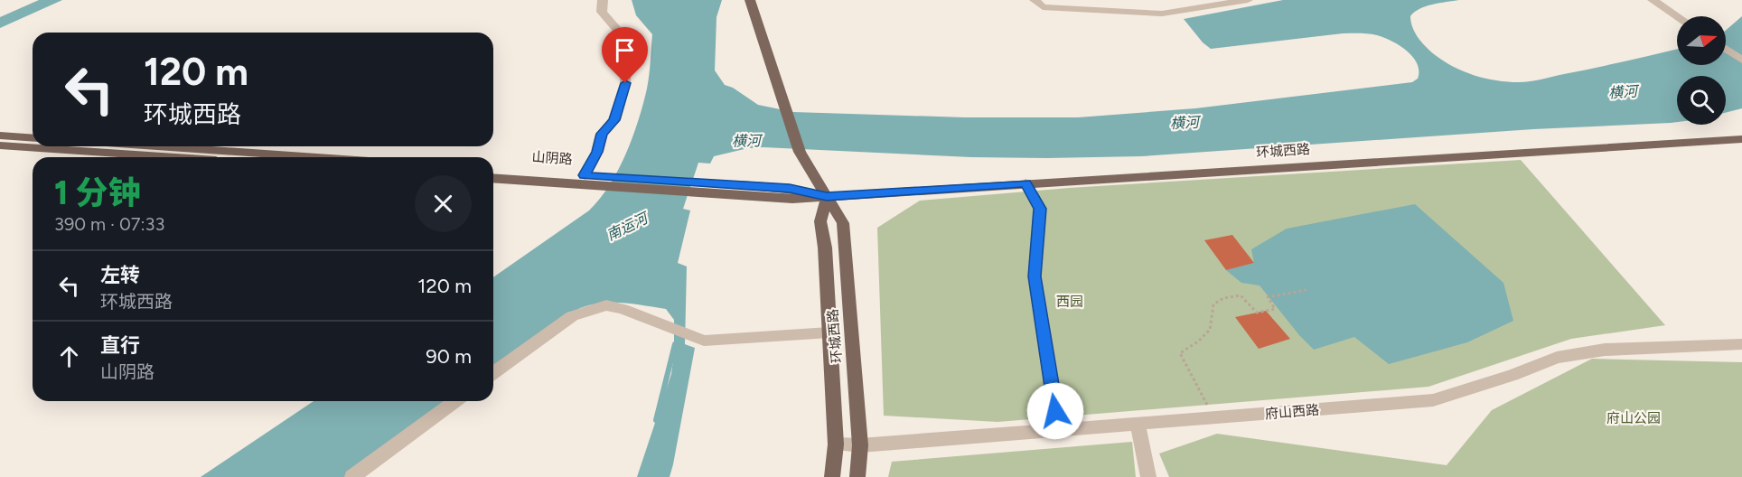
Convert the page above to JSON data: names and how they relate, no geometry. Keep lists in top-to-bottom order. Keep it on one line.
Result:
{"streets":{"main road":["环城西路","山阴路"],"street":["府山西路"]},"crossings":[["环城西路","山阴路"],["环城西路","府山西路"]],"water":["横河","南运河"],"parks":["西园","府山公园"],"north":"right","page":{"turn":["120 m","环城西路"],"heading":["1 分钟","390 m · 07:33"],"list":[{"name":"左转","note":"环城西路","value":"120 m"},{"name":"直行","note":"山阴路","value":"90 m"}]}}
